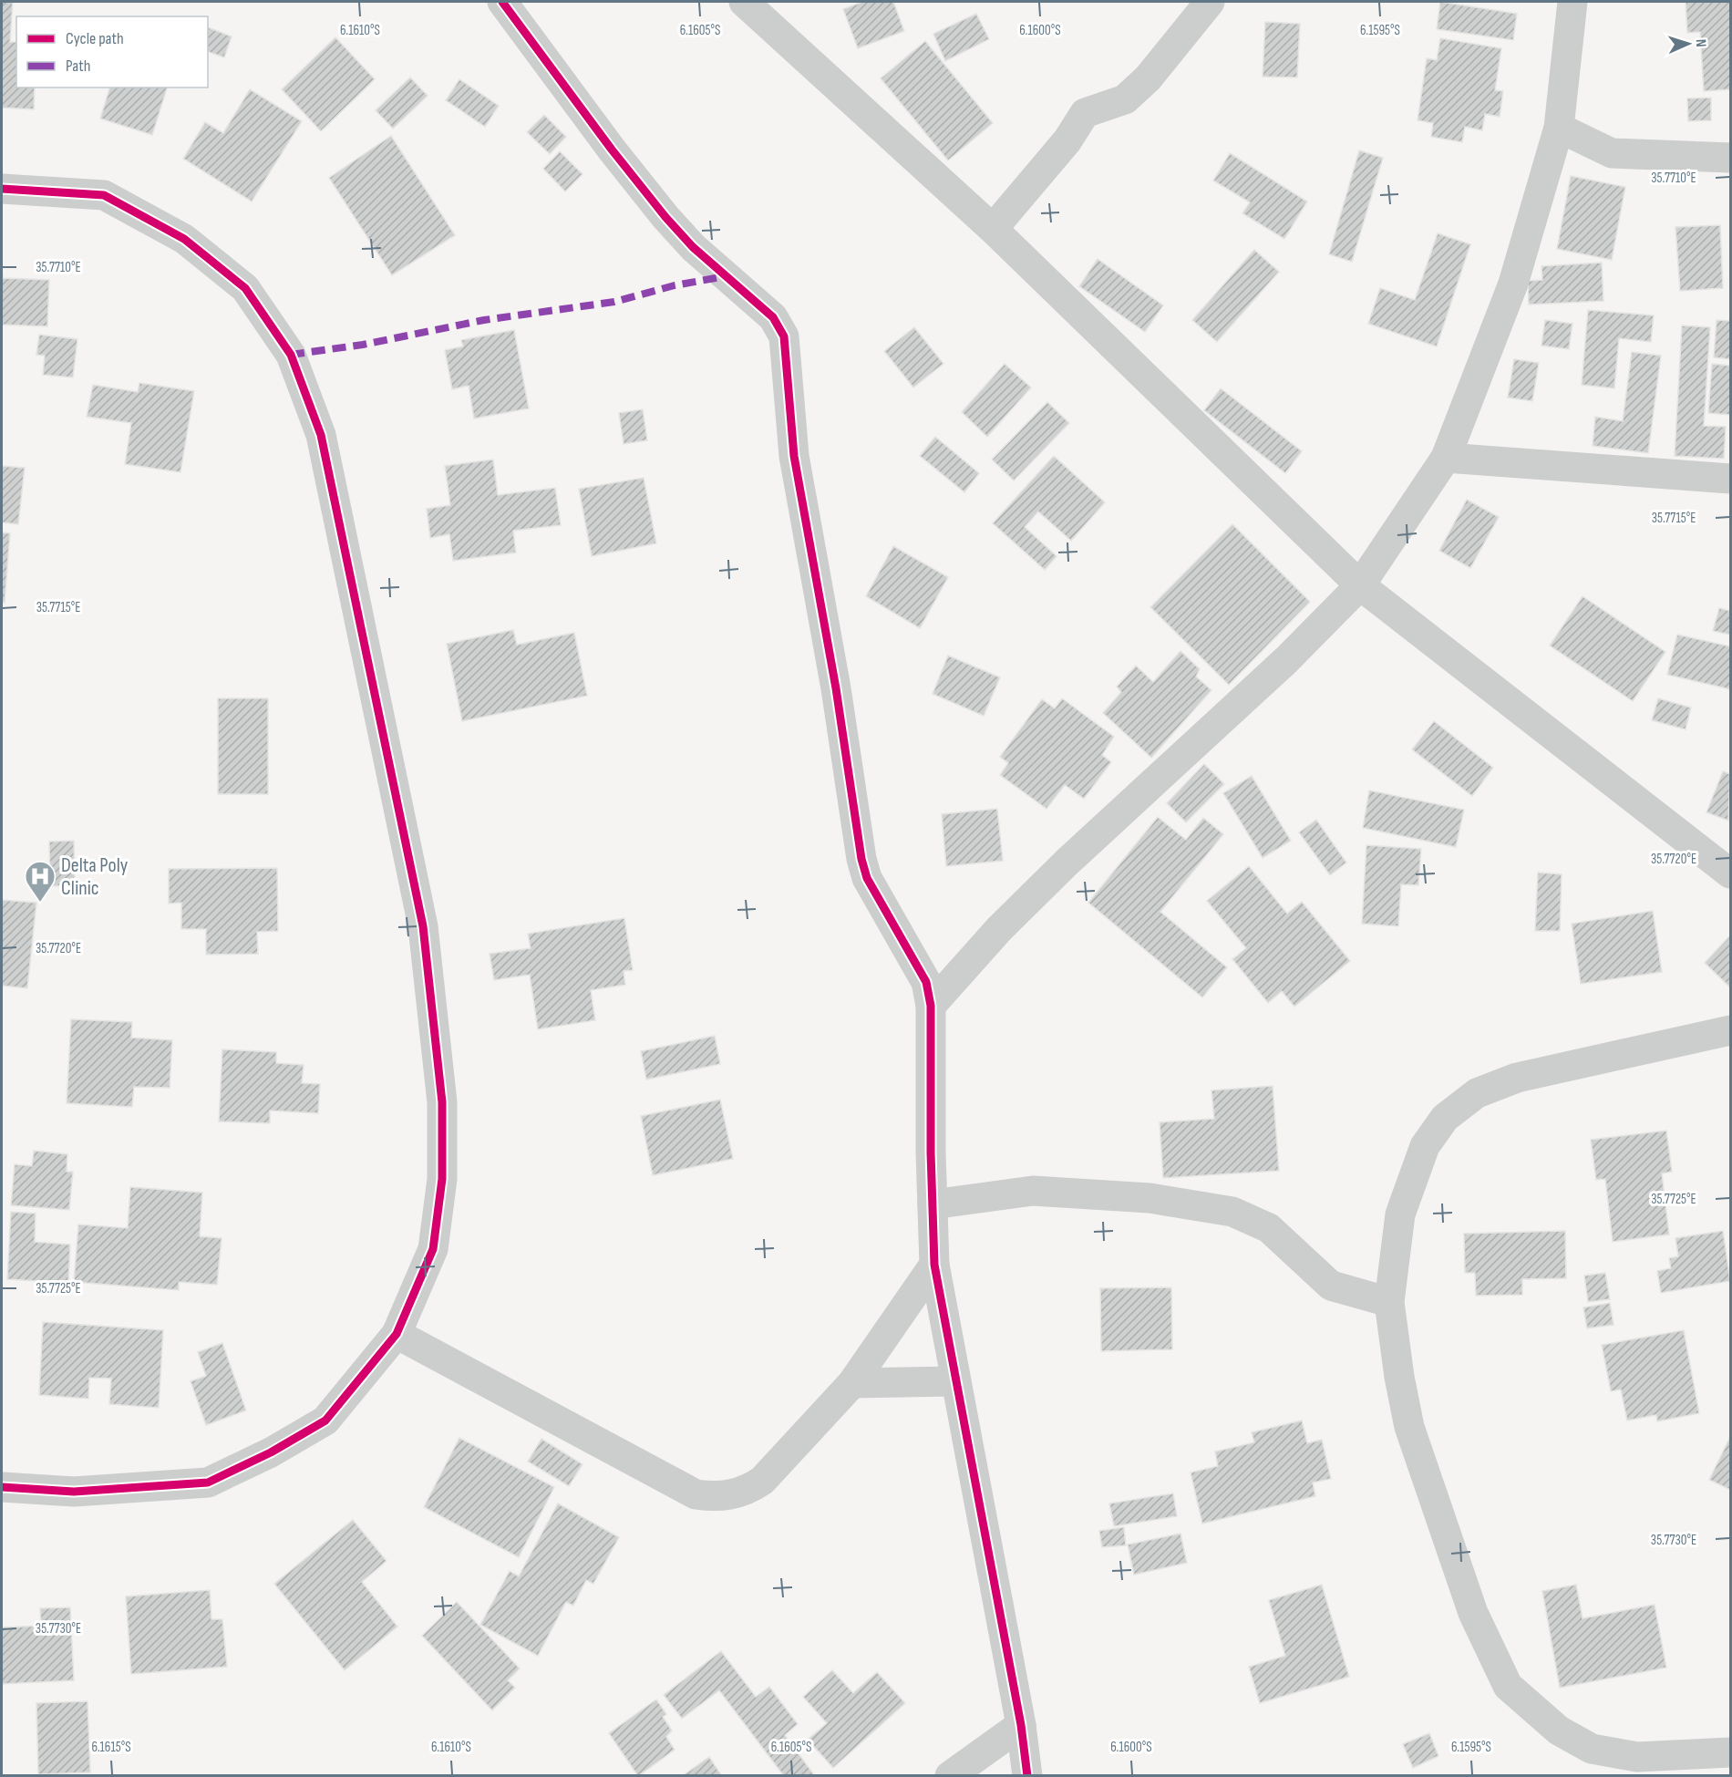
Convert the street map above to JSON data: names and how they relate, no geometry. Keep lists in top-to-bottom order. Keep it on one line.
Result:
{"places":{"hospital":["Delta Poly Clinic"]},"legend":["Cycle path","Path"],"north":"right","coordinates":["6.1610°S","6.1605°S","6.1600°S","6.1595°S","35.7710°E","35.7715°E","35.7720°E","35.7725°E","35.7730°E","6.1615°S"]}
